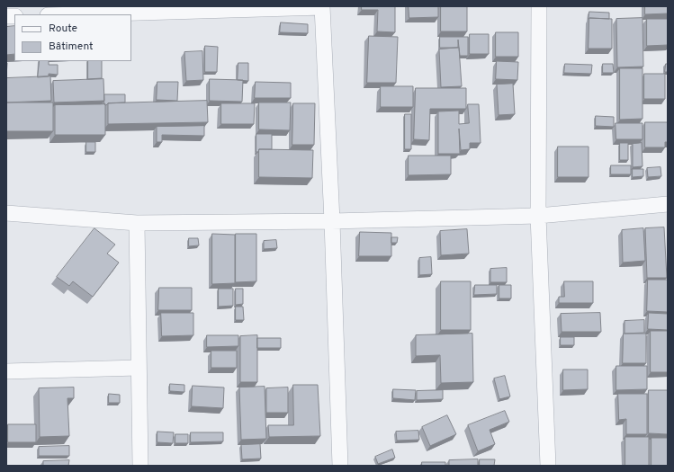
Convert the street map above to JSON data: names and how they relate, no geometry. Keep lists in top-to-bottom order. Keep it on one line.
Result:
{"legend":["Route","Bâtiment"]}
